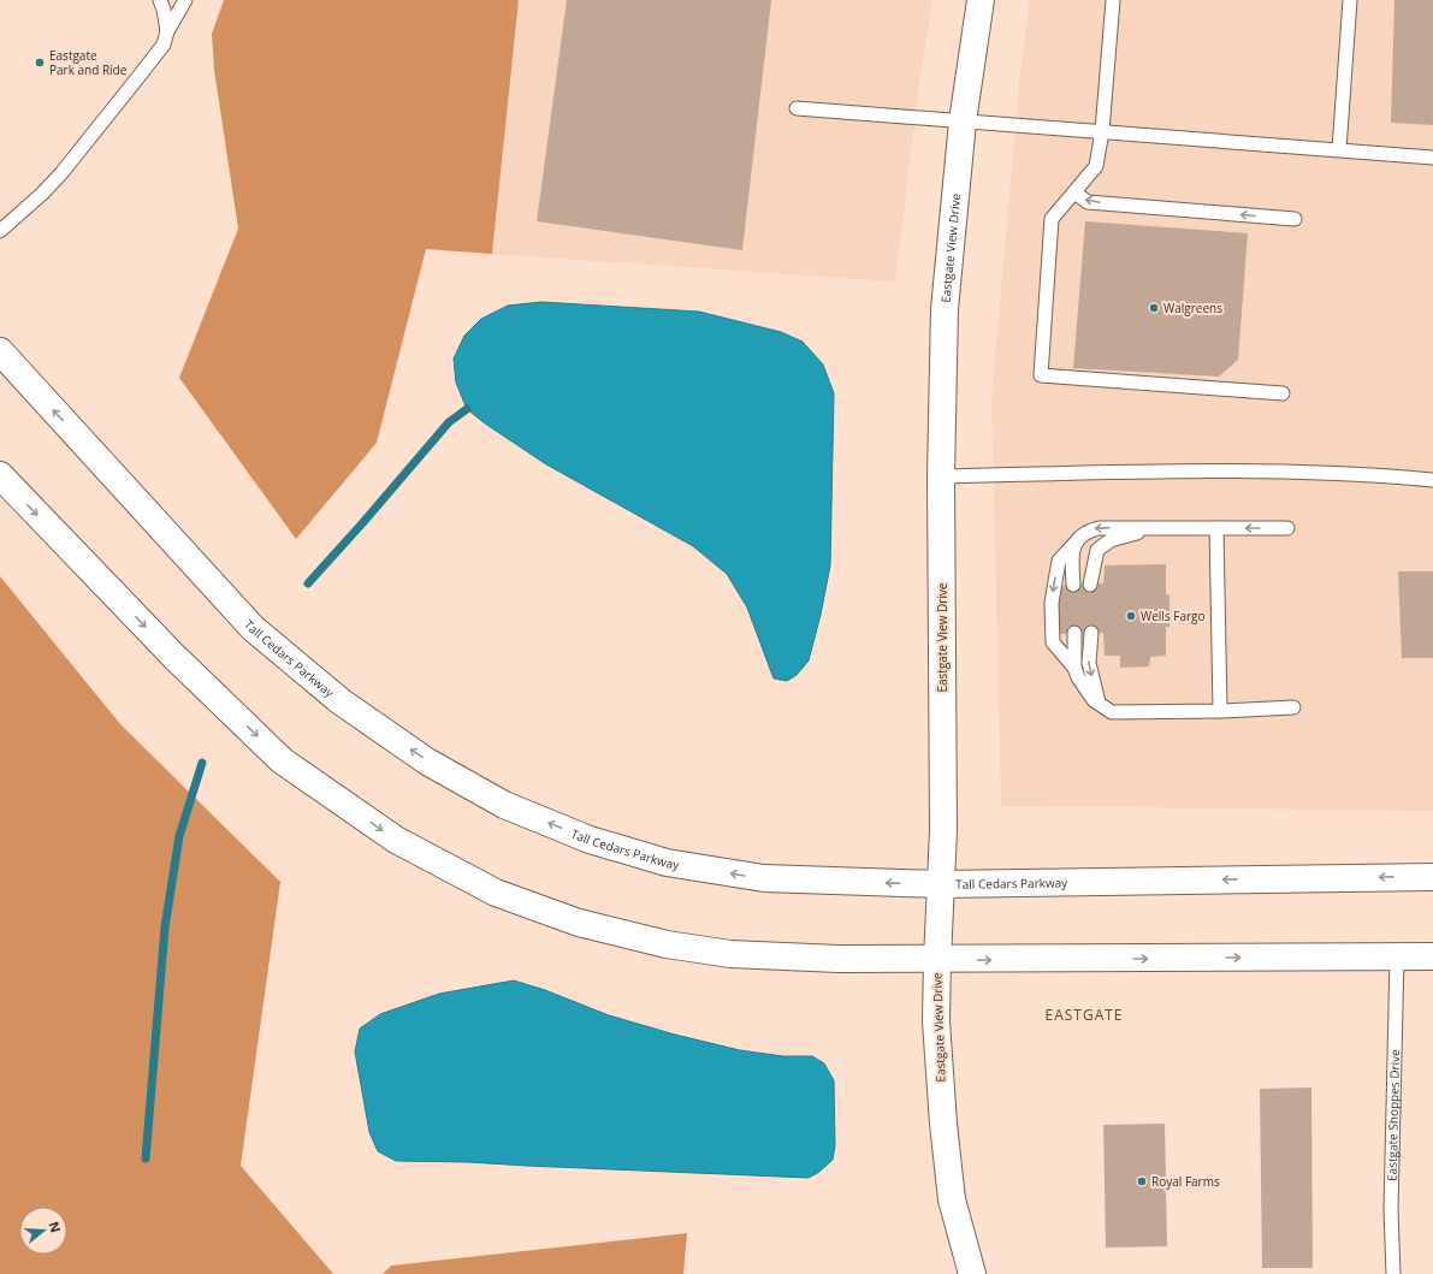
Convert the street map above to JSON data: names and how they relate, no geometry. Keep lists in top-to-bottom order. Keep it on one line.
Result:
{"streets":{"main road":["Eastgate View Drive","Tall Cedars Parkway"],"lane":["Eastgate Shoppes Drive"]},"crossings":[["Eastgate View Drive","Tall Cedars Parkway"]],"districts":["EASTGATE"],"places":["Eastgate Park and Ride","Walgreens","Wells Fargo","Royal Farms"],"north":"right"}
